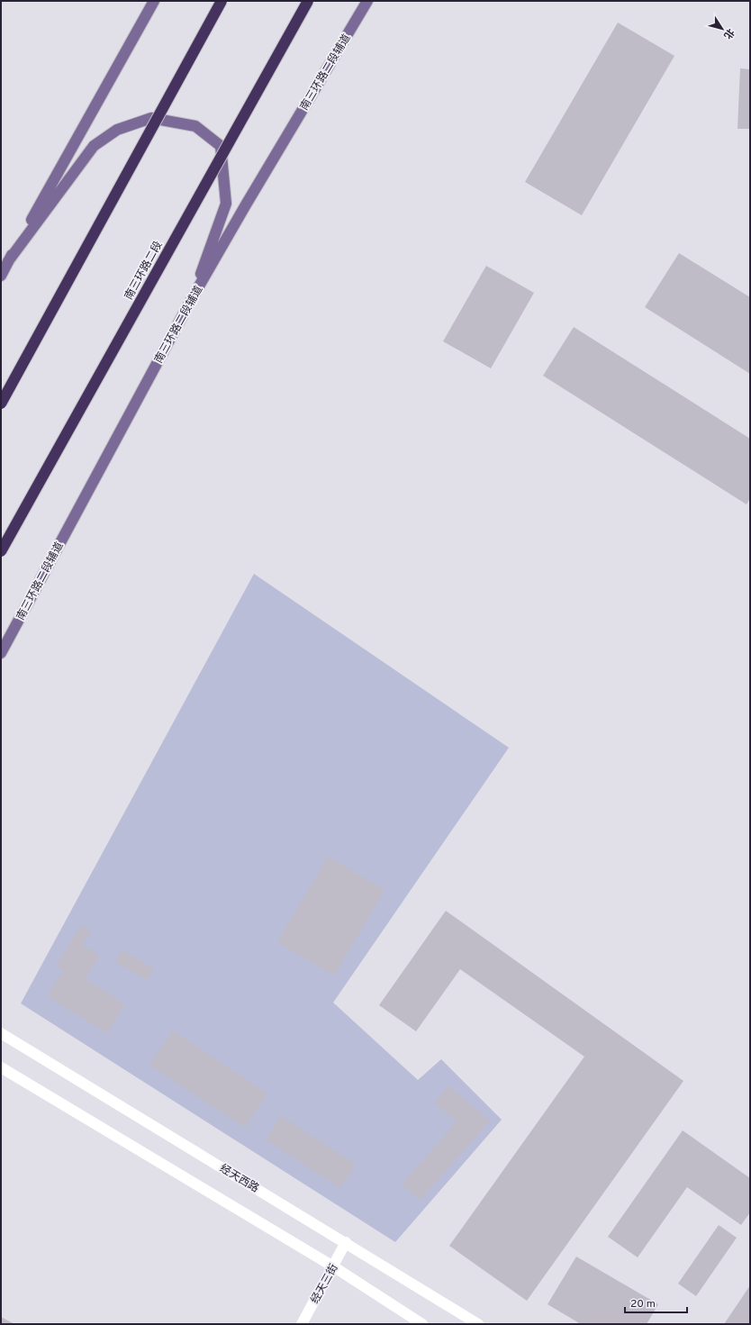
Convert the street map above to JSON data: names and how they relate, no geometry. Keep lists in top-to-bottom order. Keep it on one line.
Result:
{"streets":{"highway":["南三环路二段"],"main road":["南三环路二段辅道"],"street":["经天西路","经天三街"]},"crossings":[["经天西路","经天三街"]],"scale_bar":"20 m","north":"bottom right"}
